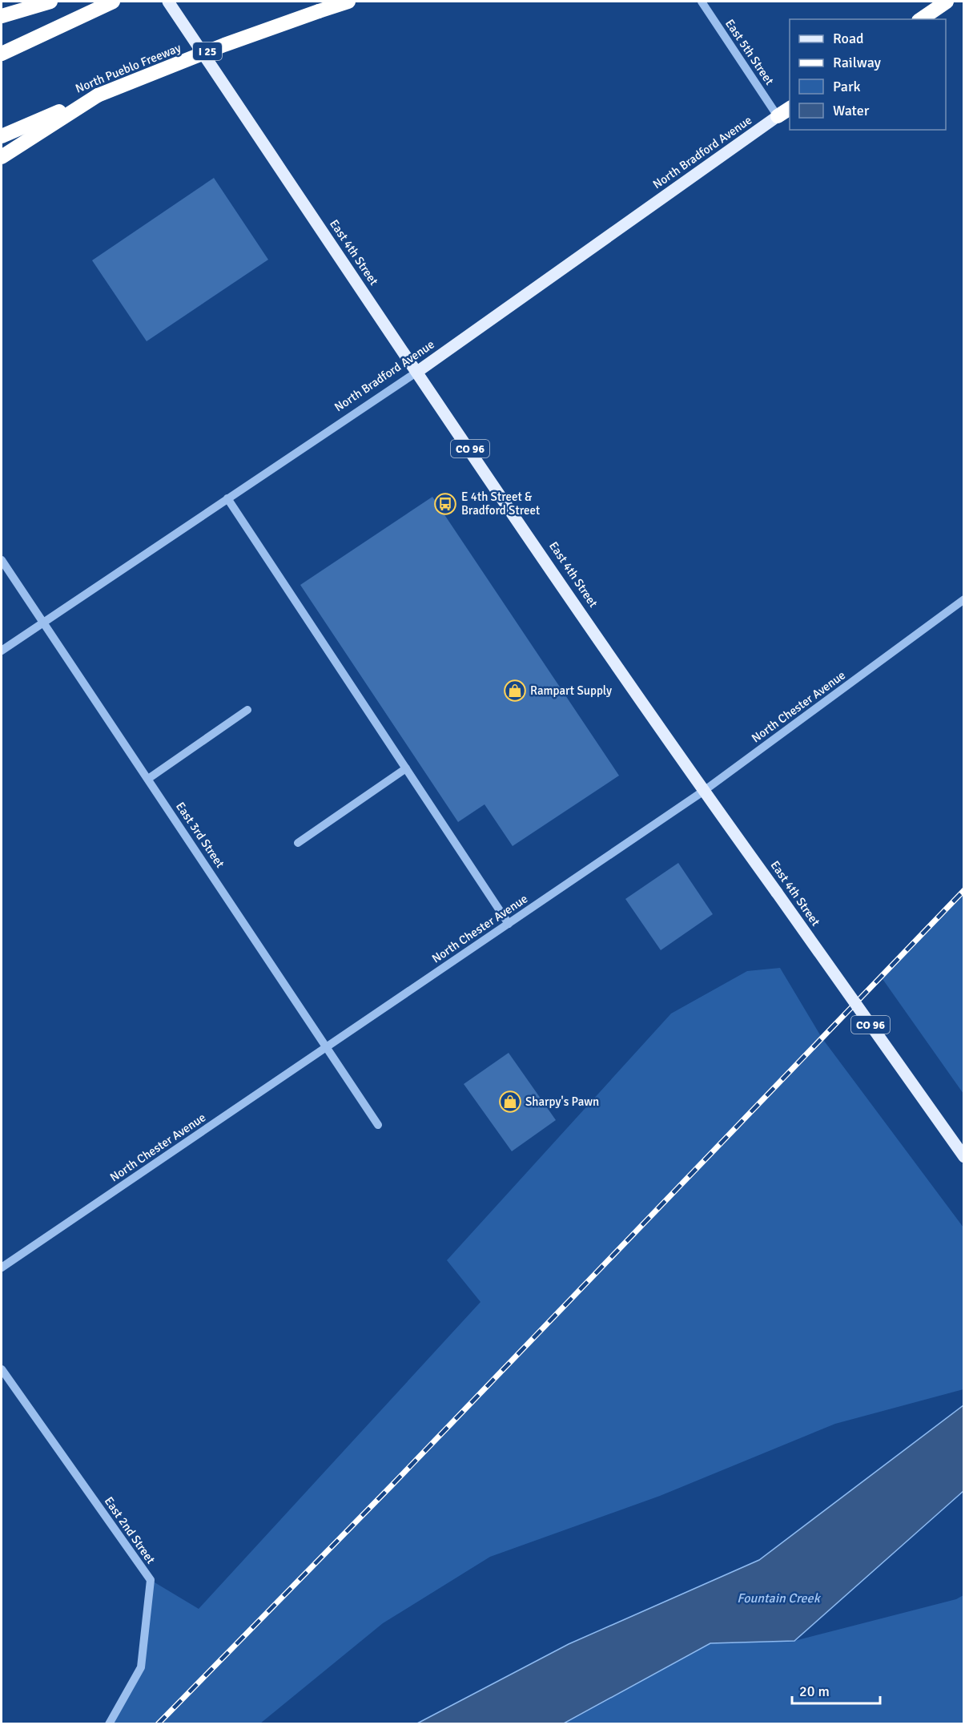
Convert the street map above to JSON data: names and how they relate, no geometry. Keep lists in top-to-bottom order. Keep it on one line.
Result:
{"streets":{"highway":["I 25","North Pueblo Freeway"],"main road":["North Bradford Avenue","East 4th Street","CO 96"],"street":["East 5th Street","North Chester Avenue","East 3rd Street","East 2nd Street"]},"crossings":[["East 5th Street","North Bradford Avenue"],["North Bradford Avenue","East 4th Street"],["North Bradford Avenue","East 3rd Street"],["East 4th Street","North Chester Avenue"],["North Chester Avenue","East 3rd Street"]],"water":["Fountain Creek"],"places":{"bus stop":["E 4th Street & Bradford Street"],"shop":["Rampart Supply","Sharpy's Pawn"]},"legend":["Road","Railway","Park","Water"],"scale_bar":"20 m"}
